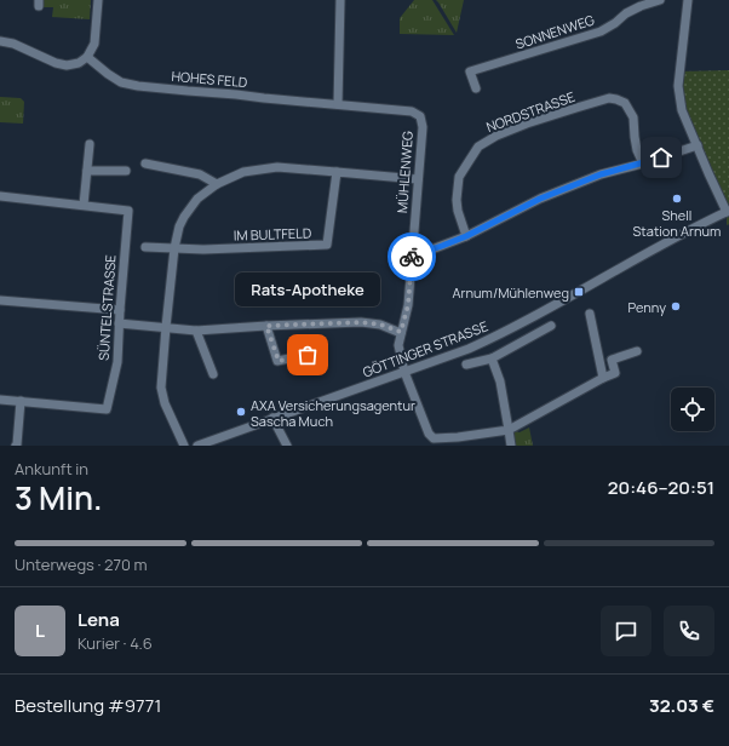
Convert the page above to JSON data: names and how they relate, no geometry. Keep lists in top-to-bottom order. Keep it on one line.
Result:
{"streets":{"street":["SONNENWEG","HOHES FELD","NORDSTRASSE","MÜHLENWEG","IM BULTFELD","SÜNTELSTRASSE","GÖTTINGER STRASSE"]},"crossings":[["HOHES FELD","MÜHLENWEG"],["MÜHLENWEG","GÖTTINGER STRASSE"]],"places":{"other":["Shell Station Arnum","Penny","Rats-Apotheke","AXA Versicherungsagentur Sascha Much"],"transit":["Arnum/Mühlenweg"]},"page":{"bubble":"Rats-Apotheke","heading":["3 Min.","Ankunft in","20:46–20:51"],"panel":["Lena","Kurier · 4.6","Bestellung #9771","32.03 €"],"bar":"Unterwegs · 270 m","round":"L"}}
